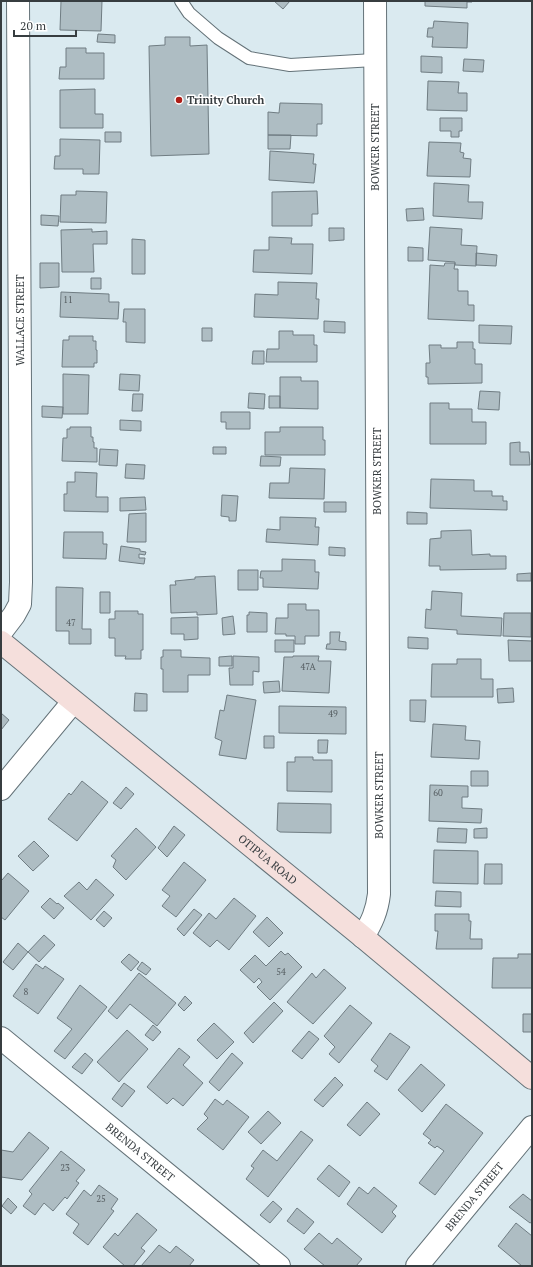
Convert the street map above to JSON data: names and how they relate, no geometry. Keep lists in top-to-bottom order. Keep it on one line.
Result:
{"streets":{"street":["BOWKER STREET","WALLACE STREET","OTIPUA ROAD","BRENDA STREET"]},"crossings":[["BOWKER STREET","OTIPUA ROAD"]],"places":["Trinity Church"],"house_numbers":["11","47","47A","49","60","54","8","23","25"],"scale_bar":"20 m"}
